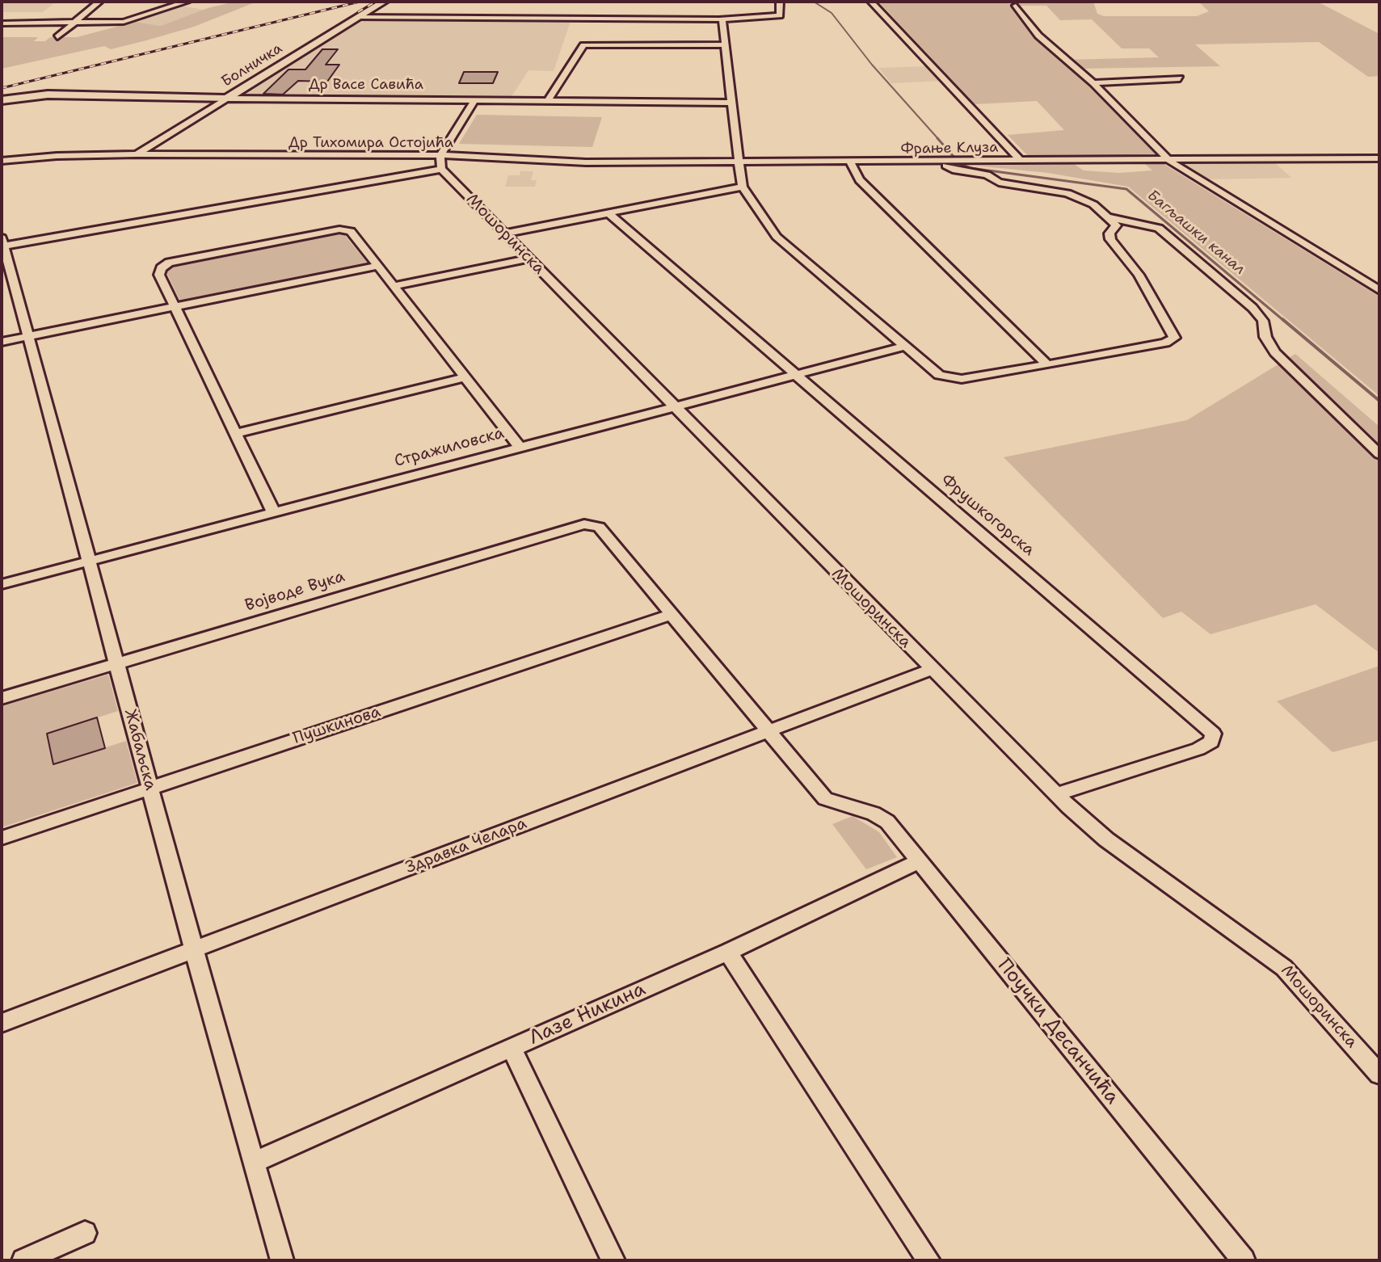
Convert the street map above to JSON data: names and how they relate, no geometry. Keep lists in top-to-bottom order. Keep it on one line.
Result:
{"streets":{"street":["Болничка","Др Васе Савића","Др Тихомира Остојића","Фрање Клуза","Мошоринска","Стражиловска","Фрушкогорска","Војводе Вука","Пушкинова","Жабаљска","Здравка Челара","Лазе Никина","Поучки Десанчића"]},"crossings":[["Болничка","Др Васе Савића"],["Болничка","Др Тихомира Остојића"],["Др Тихомира Остојића","Фрање Клуза"],["Мошоринска","Стражиловска"],["Мошоринска","Фрушкогорска"],["Мошоринска","Здравка Челара"],["Стражиловска","Фрушкогорска"],["Стражиловска","Жабаљска"],["Војводе Вука","Жабаљска"],["Војводе Вука","Поучки Десанчића"],["Пушкинова","Жабаљска"],["Пушкинова","Поучки Десанчића"],["Жабаљска","Здравка Челара"],["Жабаљска","Лазе Никина"],["Здравка Челара","Поучки Десанчића"],["Лазе Никина","Поучки Десанчића"]],"water":["Багљашки канал"]}
